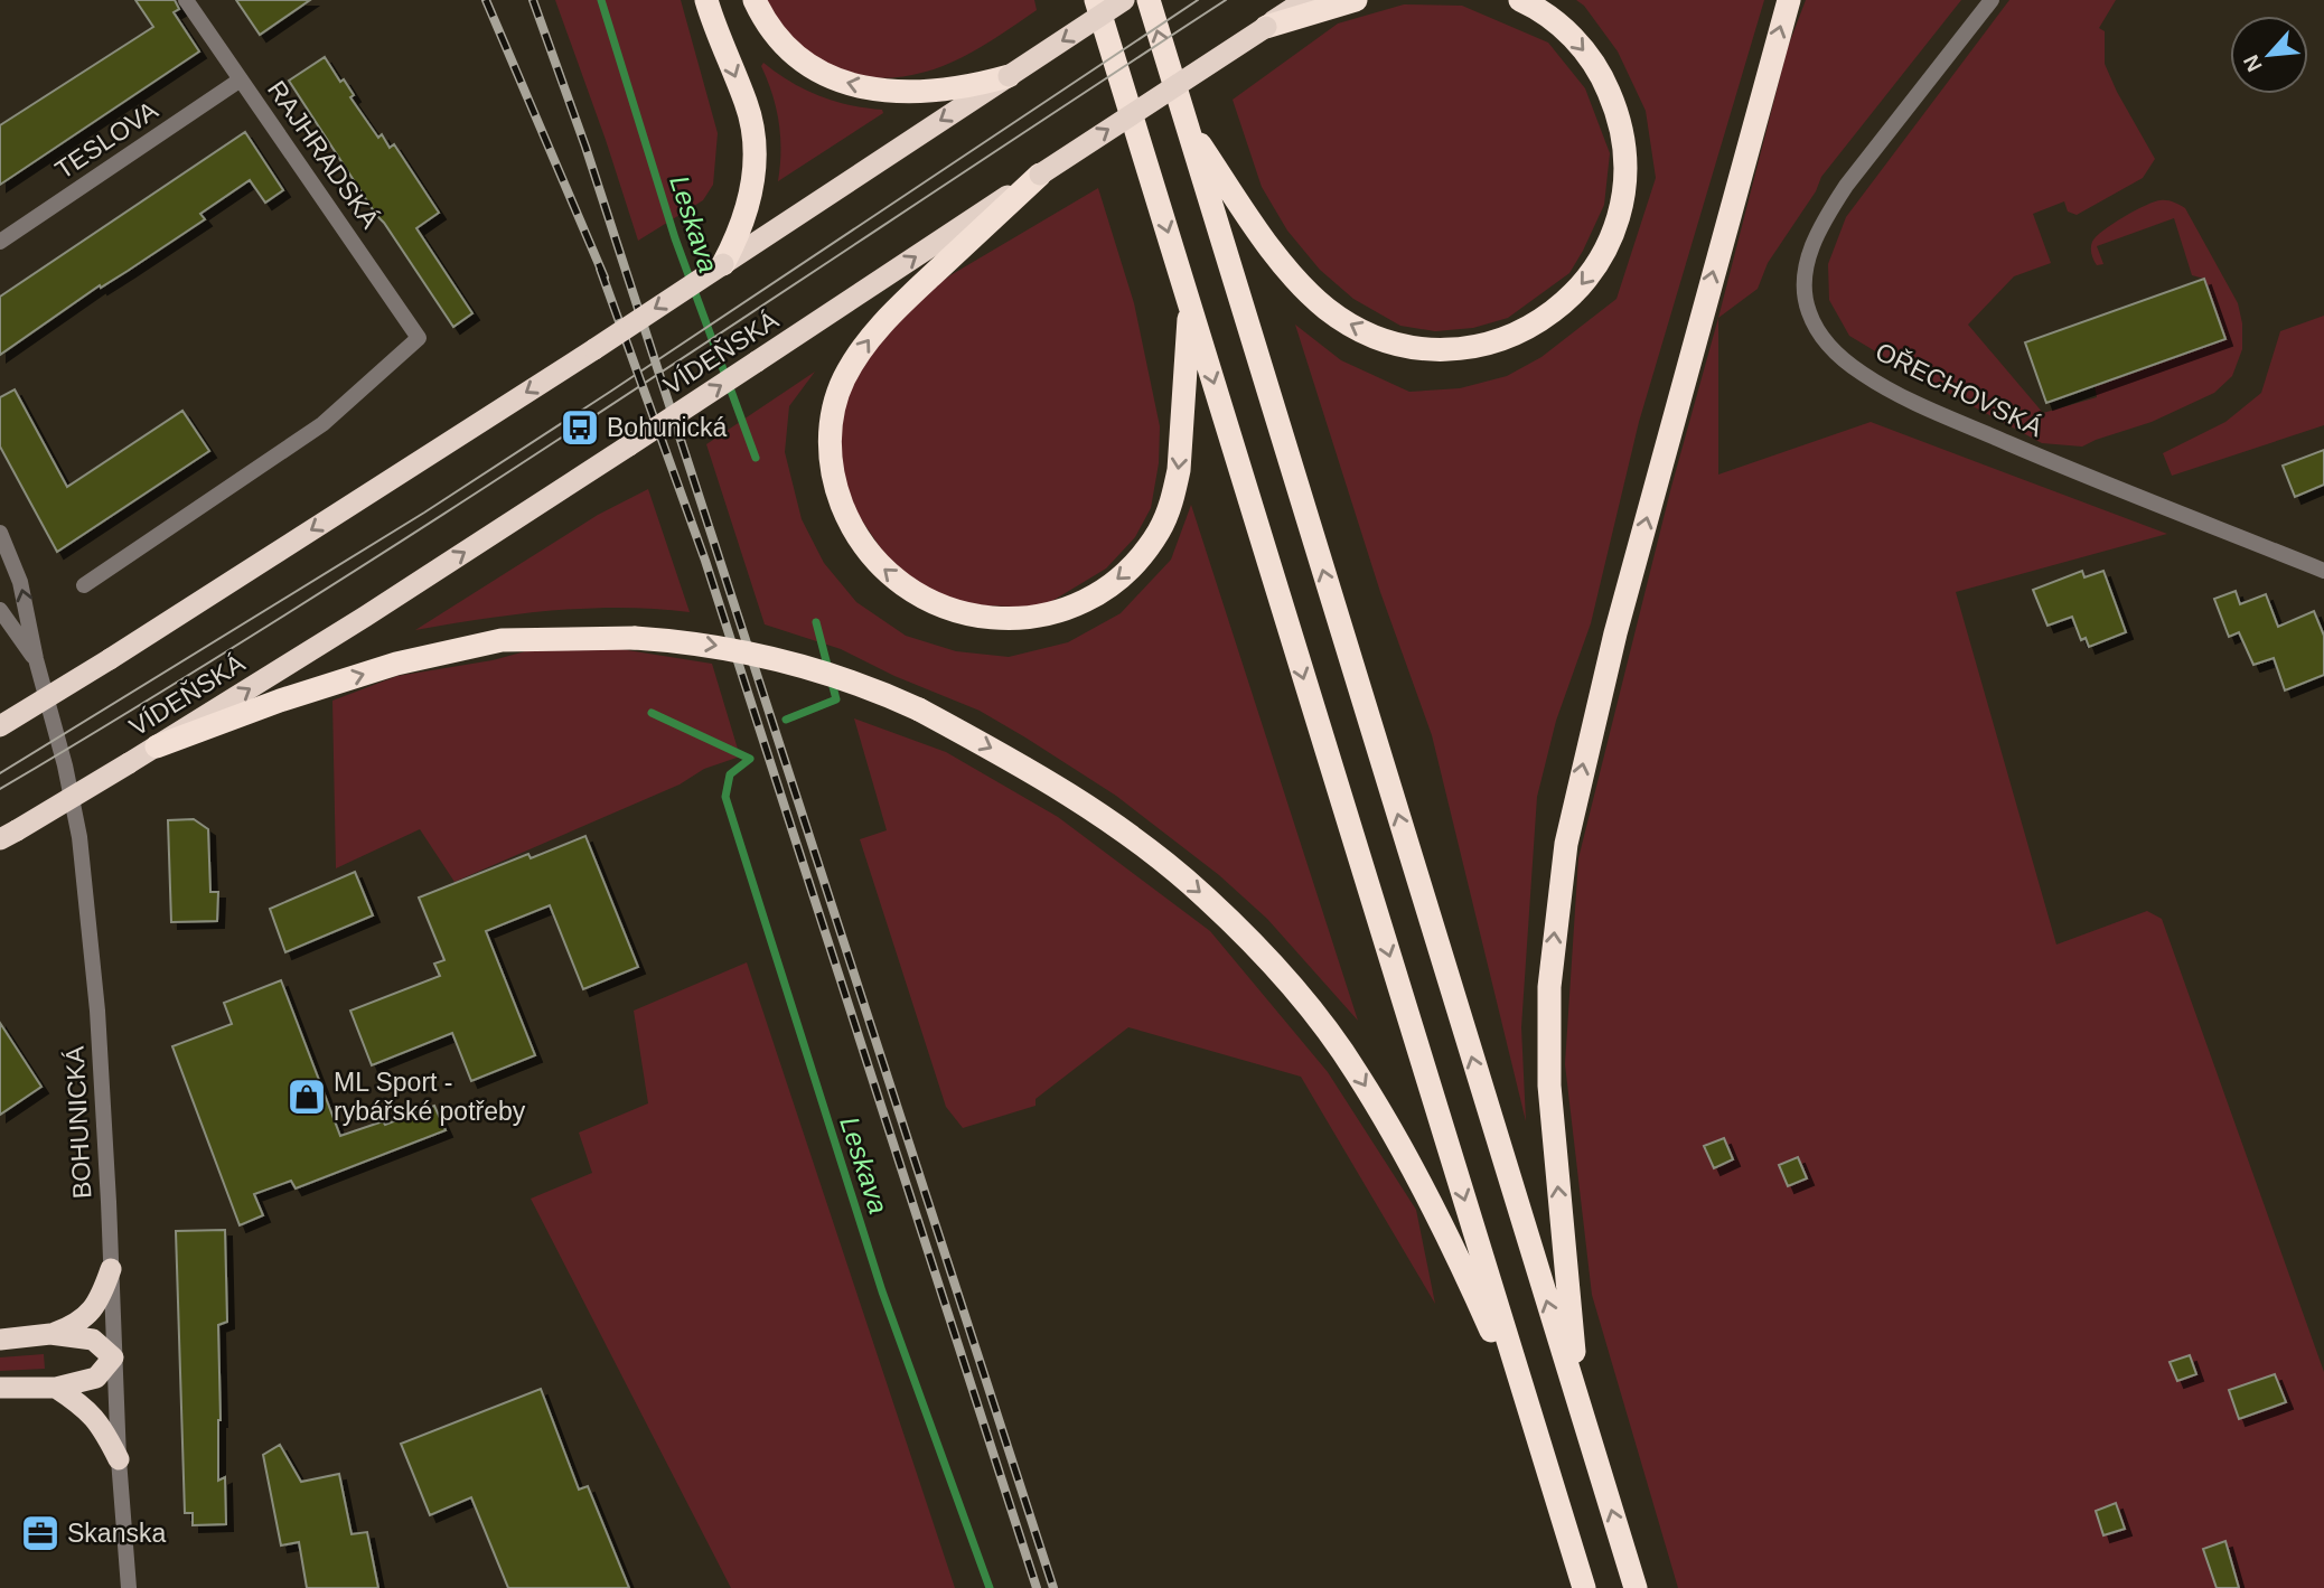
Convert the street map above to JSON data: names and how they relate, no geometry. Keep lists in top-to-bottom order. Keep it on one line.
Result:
{"streets":{"highway":["VÍDEŇSKÁ"],"street":["TESLOVA","RAJHRADSKÁ","OŘECHOVSKÁ","BOHUNICKÁ"]},"crossings":[["TESLOVA","RAJHRADSKÁ"]],"water":["Leskava"],"places":{"bus stop":["Bohunická"],"shop":["ML Sport - rybářské potřeby"],"office":["Skanska"]},"north":"bottom left"}
